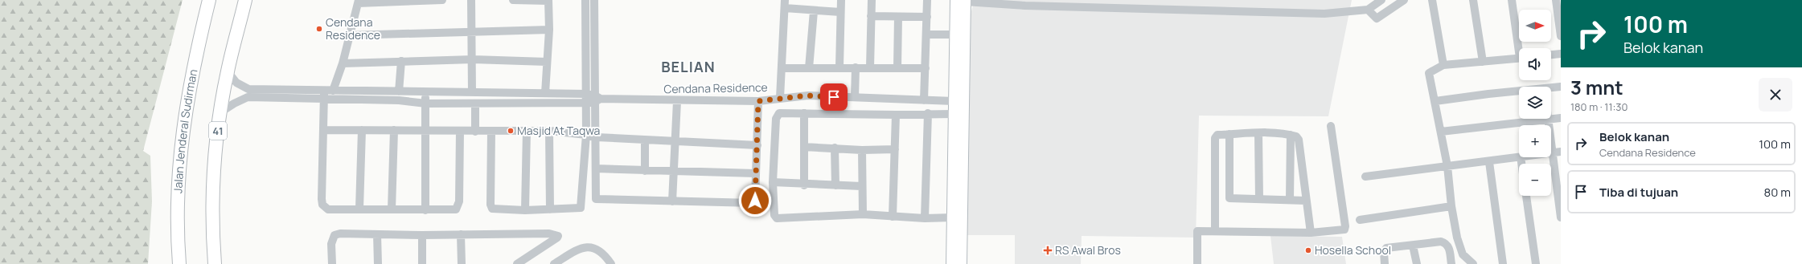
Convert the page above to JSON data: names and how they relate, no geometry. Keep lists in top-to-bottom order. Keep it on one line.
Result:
{"streets":{"highway":["41","Jalan Jenderal Sudirman"],"street":["Cendana Residence"]},"districts":["BELIAN"],"places":{"other":["Cendana Residence","Masjid At Taqwa","Hosella School"],"health":["RS Awal Bros"]},"north":"right","page":{"turn":["100 m","Belok kanan"],"map_buttons":["+","−"],"heading":["3 mnt","180 m · 11:30"],"list":[{"name":"Belok kanan","note":"Cendana Residence","value":"100 m"},{"name":"Tiba di tujuan","value":"80 m"}]}}
